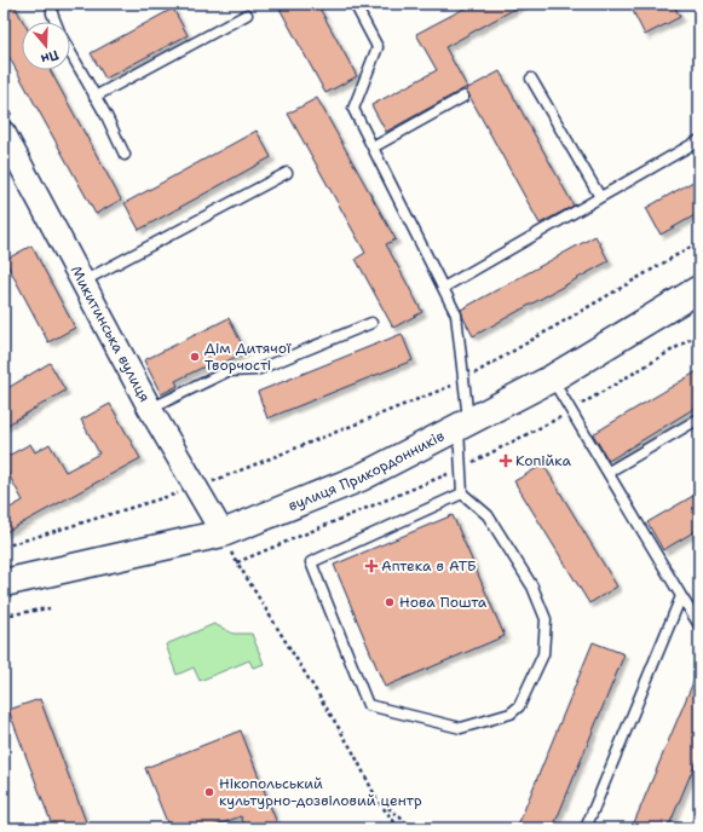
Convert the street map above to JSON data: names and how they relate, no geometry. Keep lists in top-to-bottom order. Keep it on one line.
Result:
{"streets":{"main road":["вулиця Прикордонників"],"street":["Микитинська вулиця"]},"crossings":[["Микитинська вулиця","вулиця Прикордонників"]],"places":{"other":["Дім Дитячої Творчості","Нова Пошта","Нікопольський культурно-дозвіловий центр"],"health":["Копійка","Аптека в АТБ"]},"north":"bottom"}
